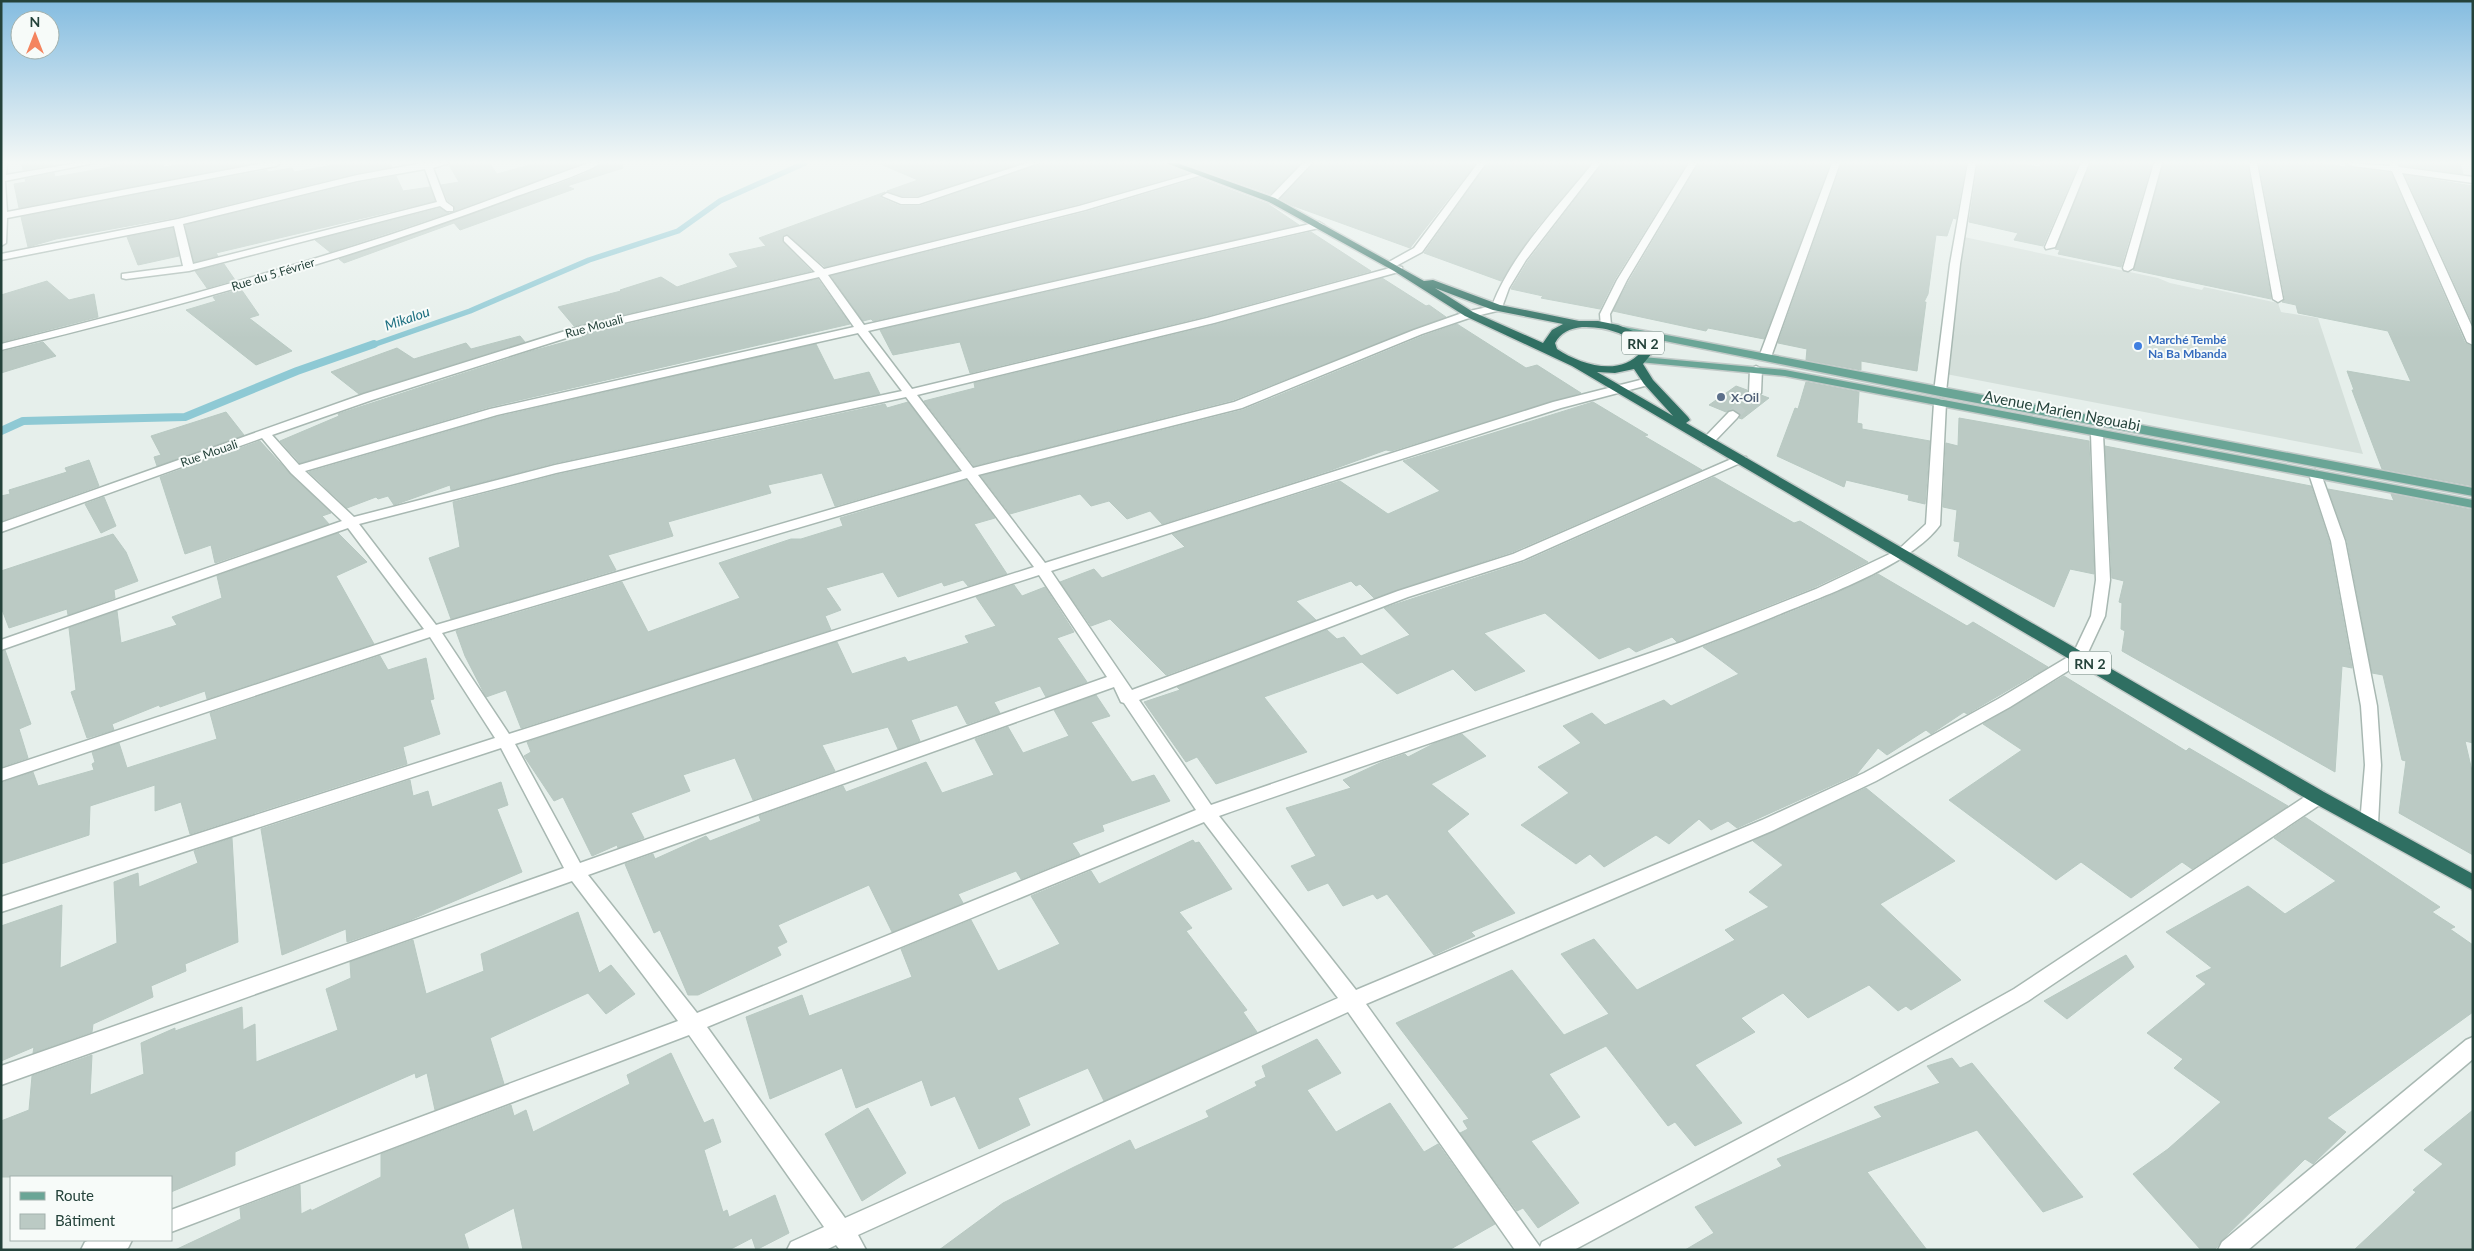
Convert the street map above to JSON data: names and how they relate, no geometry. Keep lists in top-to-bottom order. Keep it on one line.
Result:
{"streets":{"highway":["RN 2"],"main road":["Avenue Marien Ngouabi"],"street":["Rue du 5 Février","Rue Mouali"]},"crossings":[["RN 2","Avenue Marien Ngouabi"]],"water":["Mikalou"],"places":["Marché Tembé Na Ba Mbanda","X-Oil"],"legend":["Route","Bâtiment"],"north":"top"}
